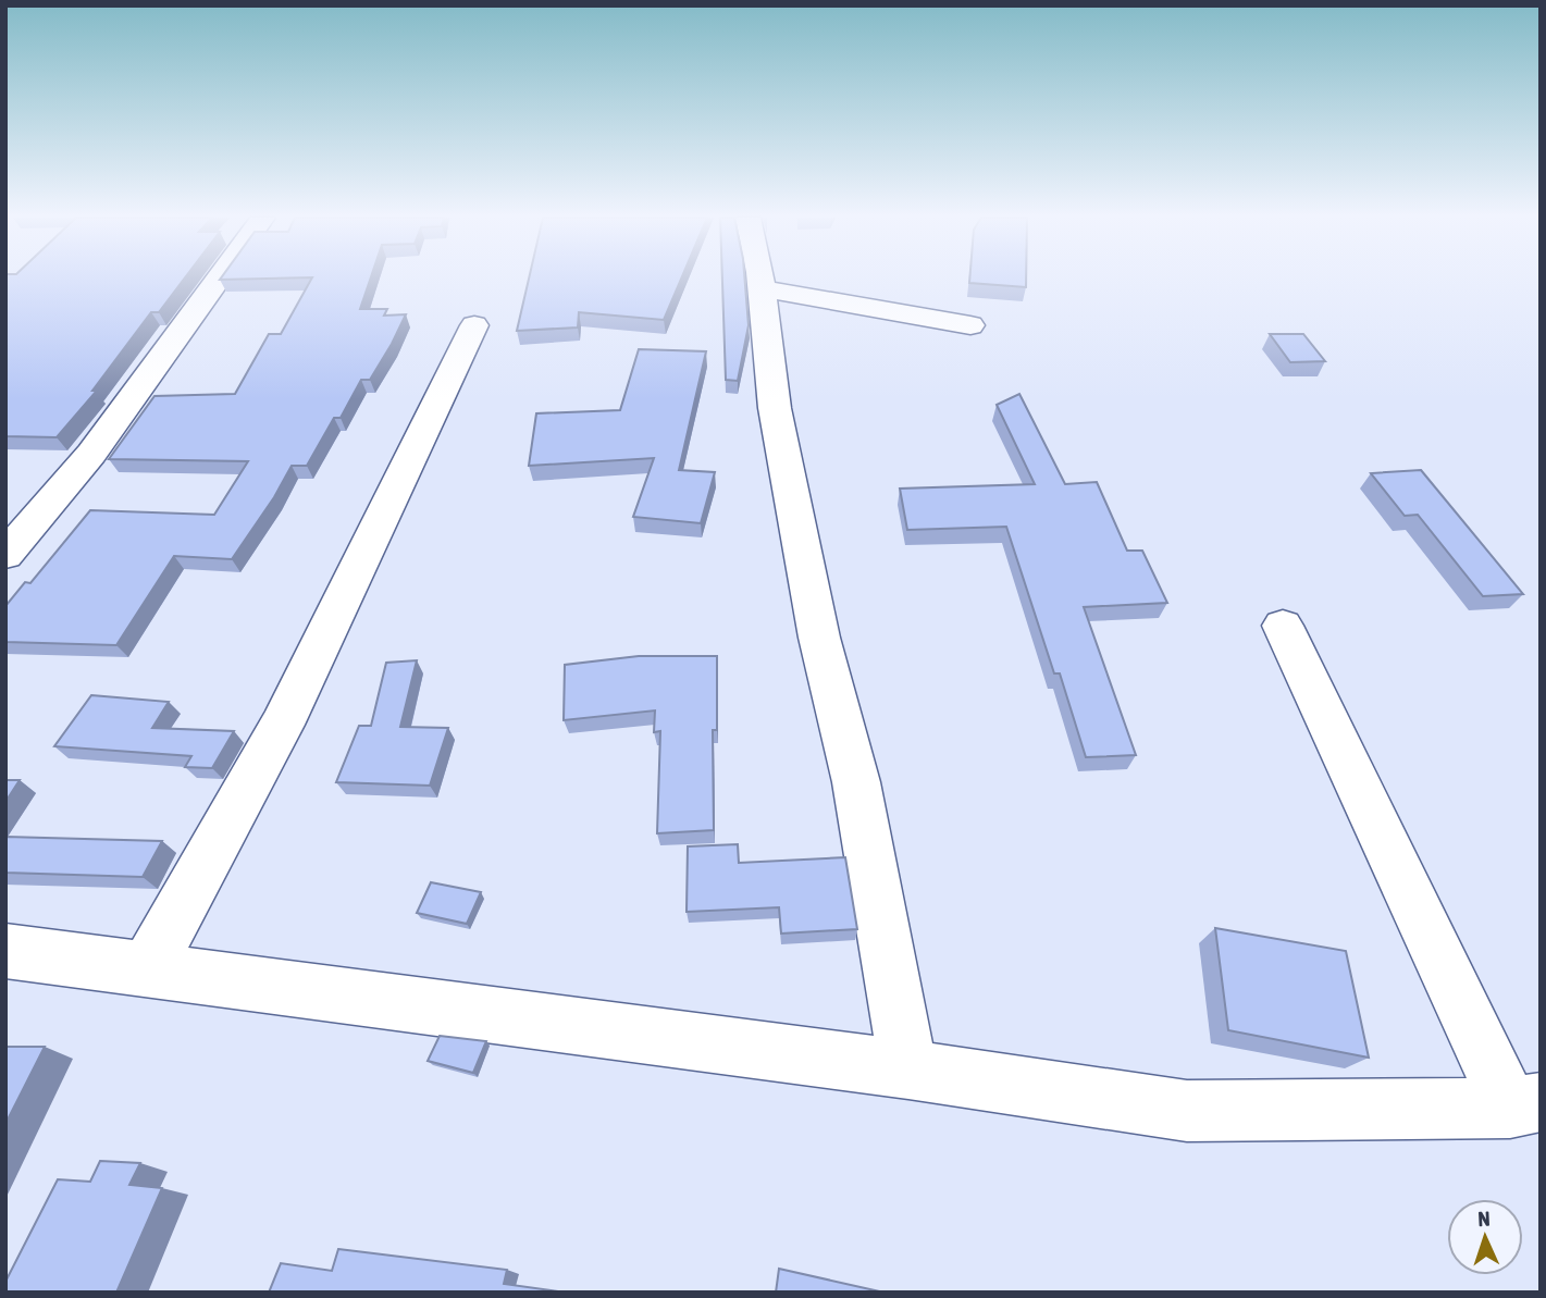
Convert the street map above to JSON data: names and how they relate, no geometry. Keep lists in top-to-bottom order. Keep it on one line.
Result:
{"north":"top"}
